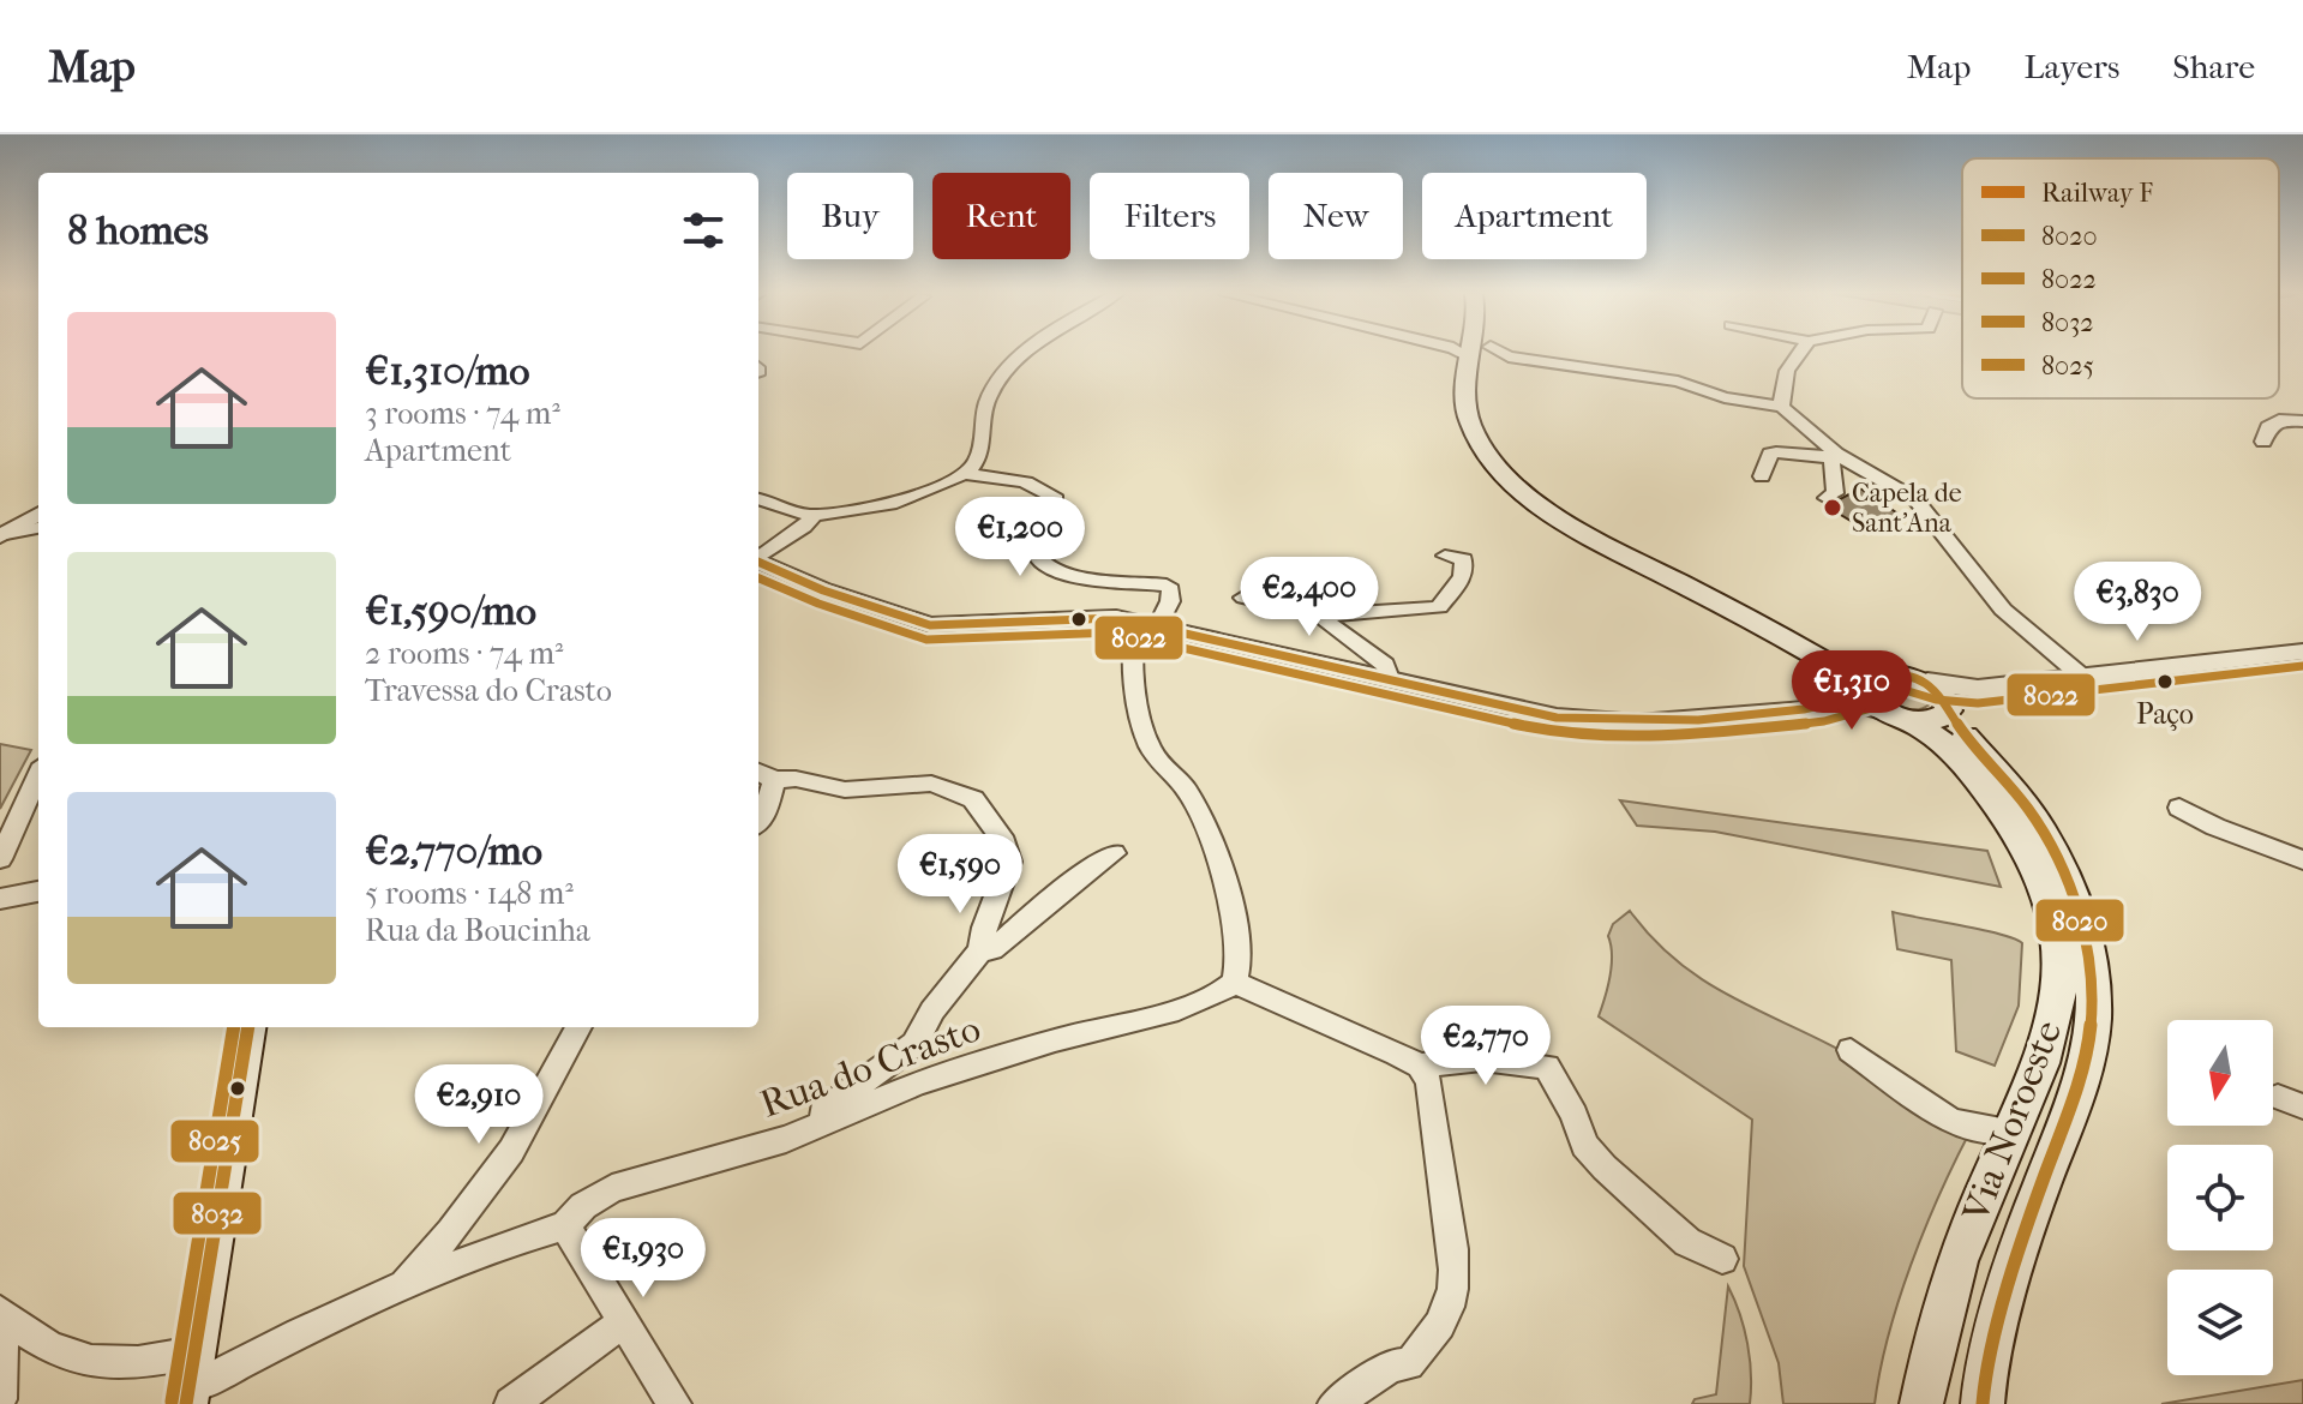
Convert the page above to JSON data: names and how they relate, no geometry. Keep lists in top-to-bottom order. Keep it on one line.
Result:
{"streets":{"main road":["Via Noroeste"],"street":["Rua do Crasto"]},"places":["Capela de Sant'Ana","Paço"],"lines":["transit line 8020","transit line 8022","transit line 8032","transit line 8025"],"legend":["Railway F","8020","8022","8032","8025"],"north":"bottom","page":{"header":"Map","nav":["Map","Layers","Share"],"chip":["Buy","Rent","Filters","New","Apartment"],"heading":"8 homes","list":[{"name":"€1,310/mo","note":"3 rooms · 74 m² · Apartment"},{"name":"€1,590/mo","note":"2 rooms · 74 m² · Travessa do Crasto"},{"name":"€2,770/mo","note":"5 rooms · 148 m² · Rua da Boucinha"}],"price":["€1,200","€2,400","€3,830","€1,310","€1,590","€2,770","€2,910","€1,930"]}}
